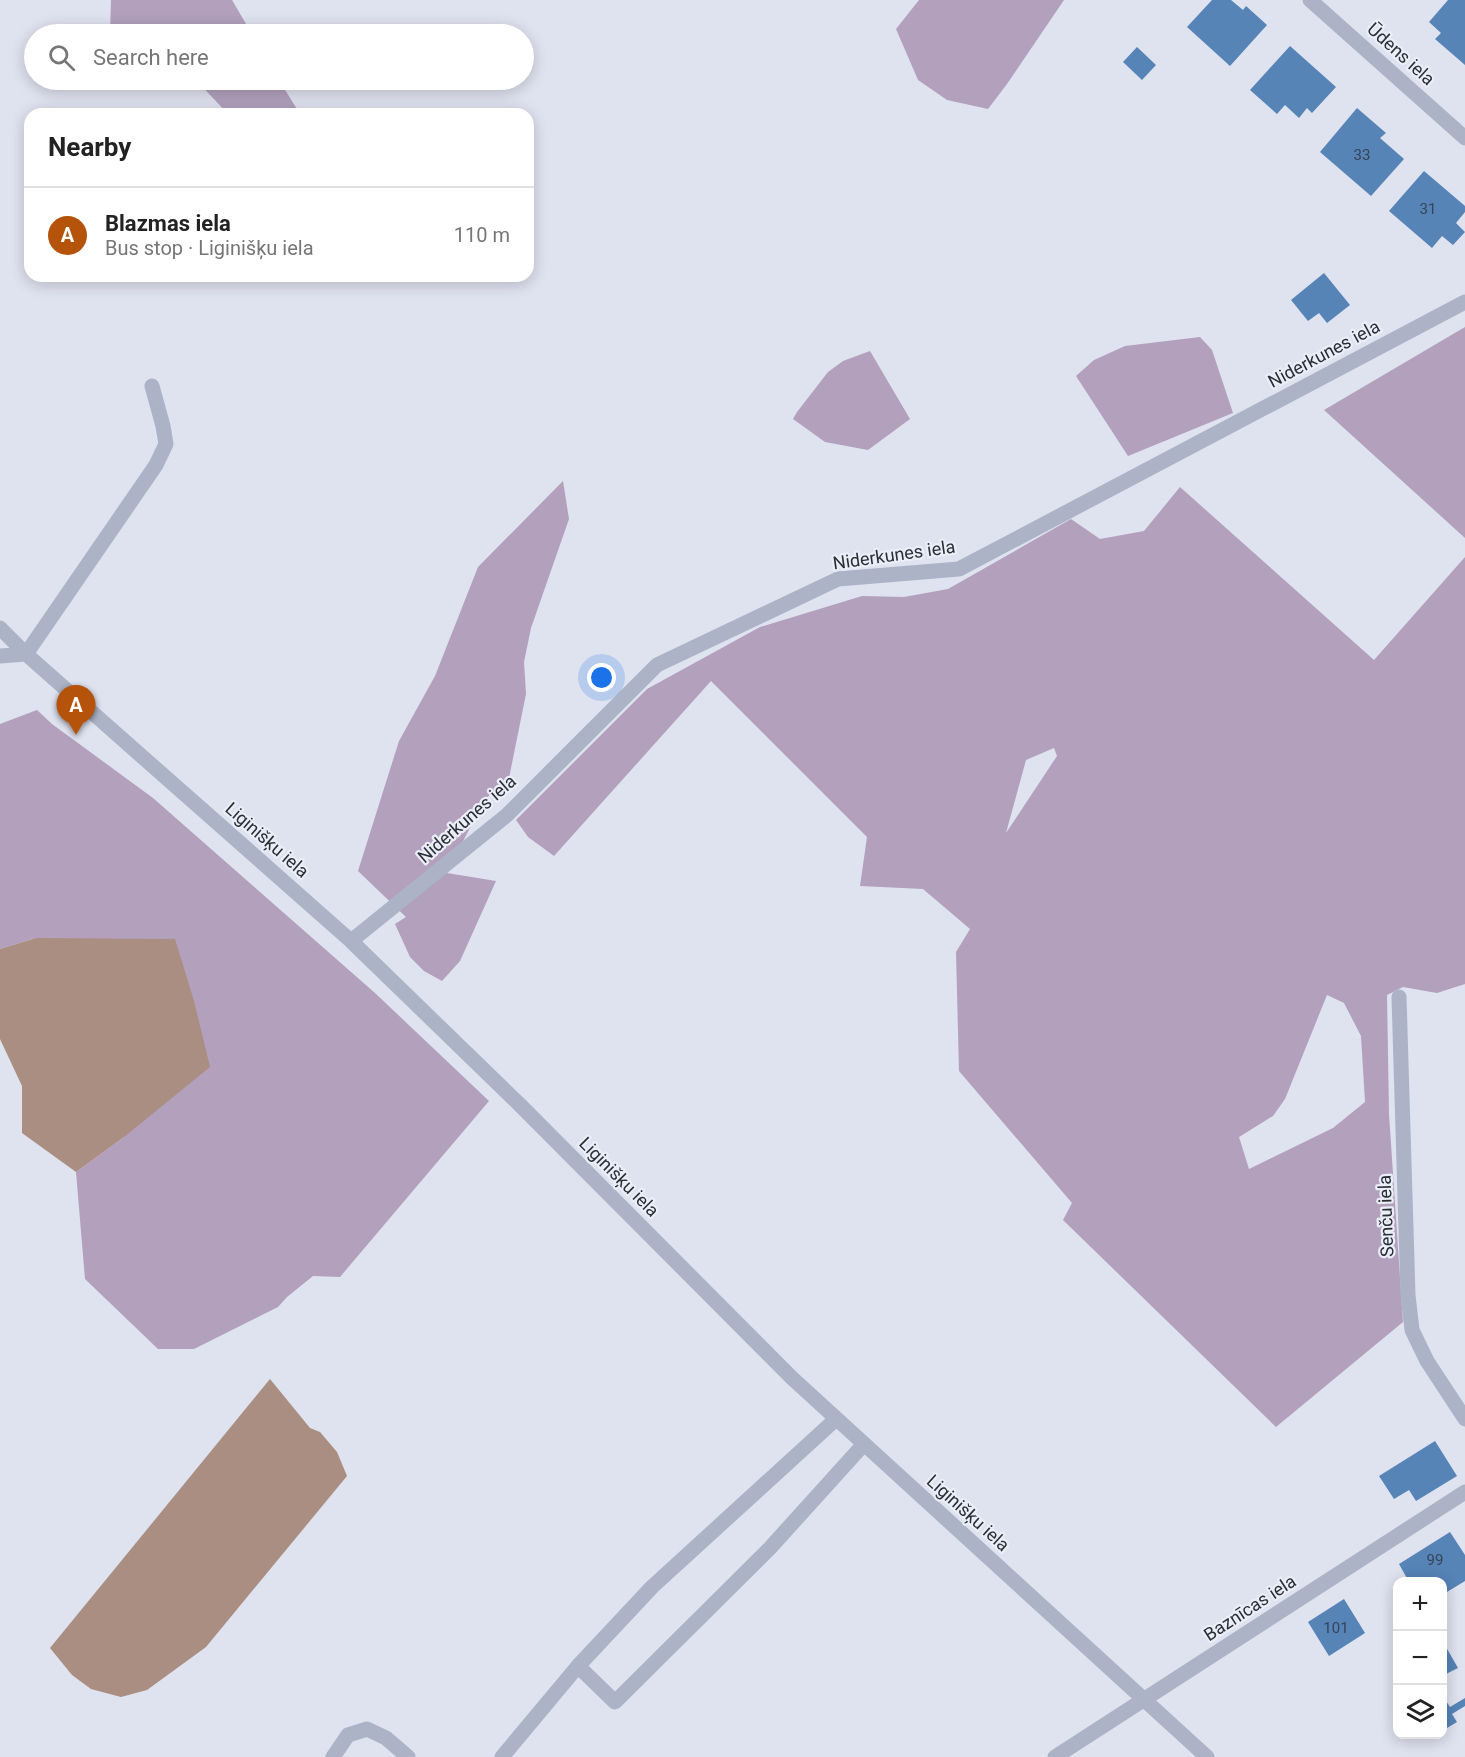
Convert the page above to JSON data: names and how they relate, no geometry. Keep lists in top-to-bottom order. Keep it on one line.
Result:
{"streets":{"street":["Ūdens iela","Niderkunes iela","Liginišķu iela","Senču iela","Baznīcas iela"]},"crossings":[["Niderkunes iela","Liginišķu iela"],["Liginišķu iela","Baznīcas iela"]],"house_numbers":["33","31","99","101"],"page":{"search":"Search here","heading":"Nearby","list":[{"mark":"A","name":"Blazmas iela","note":"Bus stop · Liginišķu iela","value":"110 m"}],"pins":"A","map_buttons":["+","−"]}}
